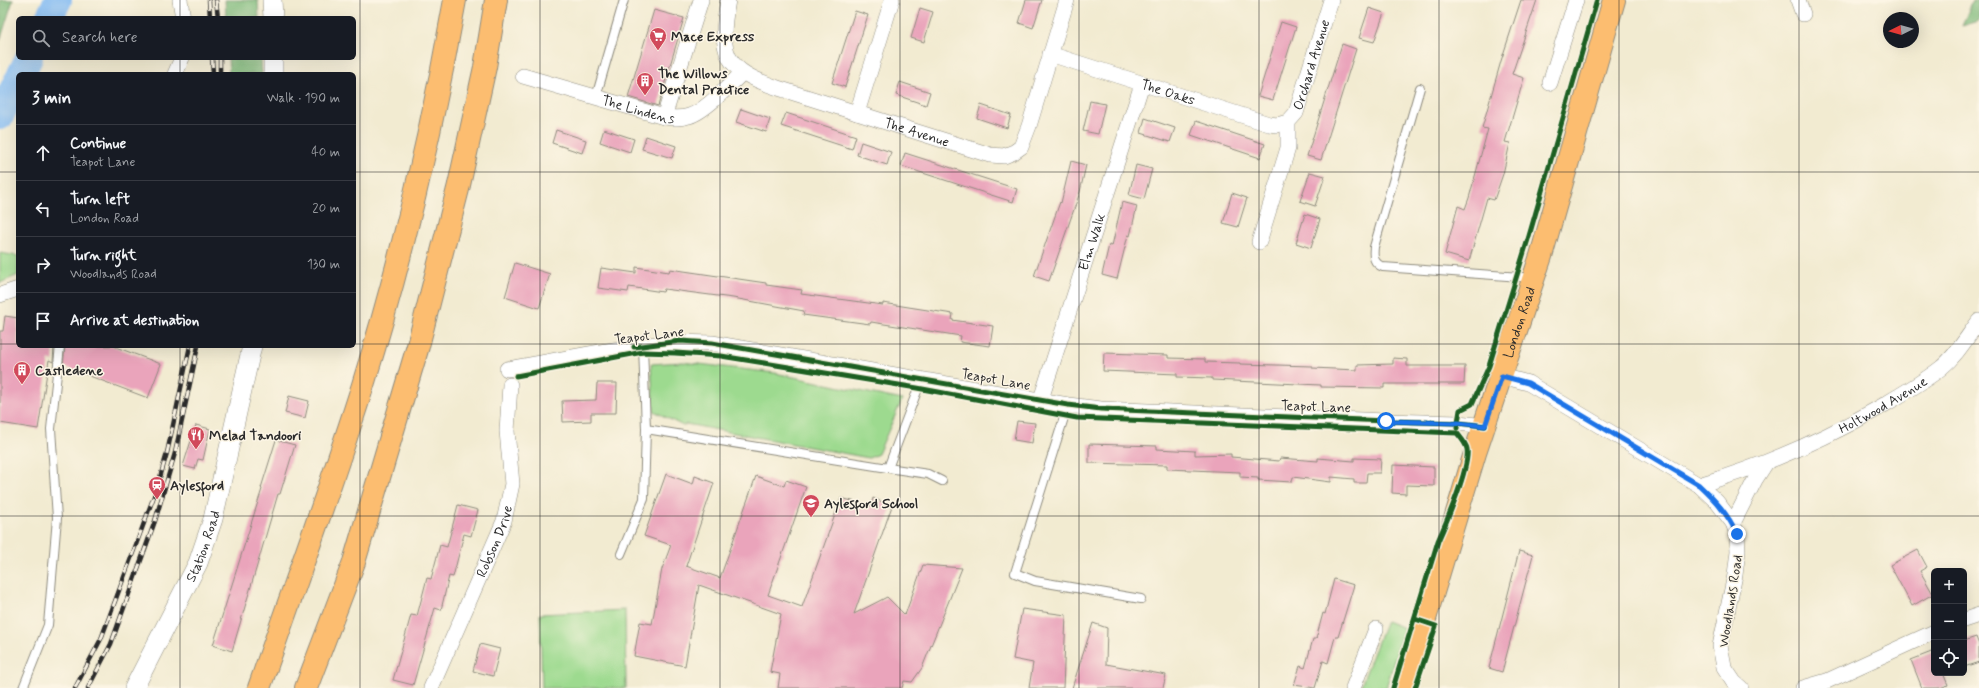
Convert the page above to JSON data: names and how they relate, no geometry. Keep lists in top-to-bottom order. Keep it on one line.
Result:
{"streets":{"main road":["London Road"],"street":["Orchard Avenue","The Oaks","The Lindens","The Avenue","Elm Walk","Teapot Lane","Holtwood Avenue","Robson Drive","Station Road","Woodlands Road"]},"crossings":[["Orchard Avenue","The Oaks"],["The Oaks","The Avenue"],["The Oaks","Elm Walk"],["The Lindens","The Avenue"],["Elm Walk","Teapot Lane"],["London Road","Teapot Lane"],["London Road","Woodlands Road"],["Holtwood Avenue","Woodlands Road"]],"places":{"supermarket":["Mace Express"],"building":["The Willows Dental Practice","Castledene"],"restaurant":["Melad Tandoori"],"station":["Aylesford"],"school or university":["Aylesford School"]},"north":"left","page":{"search":"Search here","heading":["3 min","Walk · 190 m"],"list":[["Continue","Teapot Lane","40 m"],["Turn left","London Road","20 m"],["Turn right","Woodlands Road","130 m"],"Arrive at destination"],"map_buttons":["+","−"]}}
